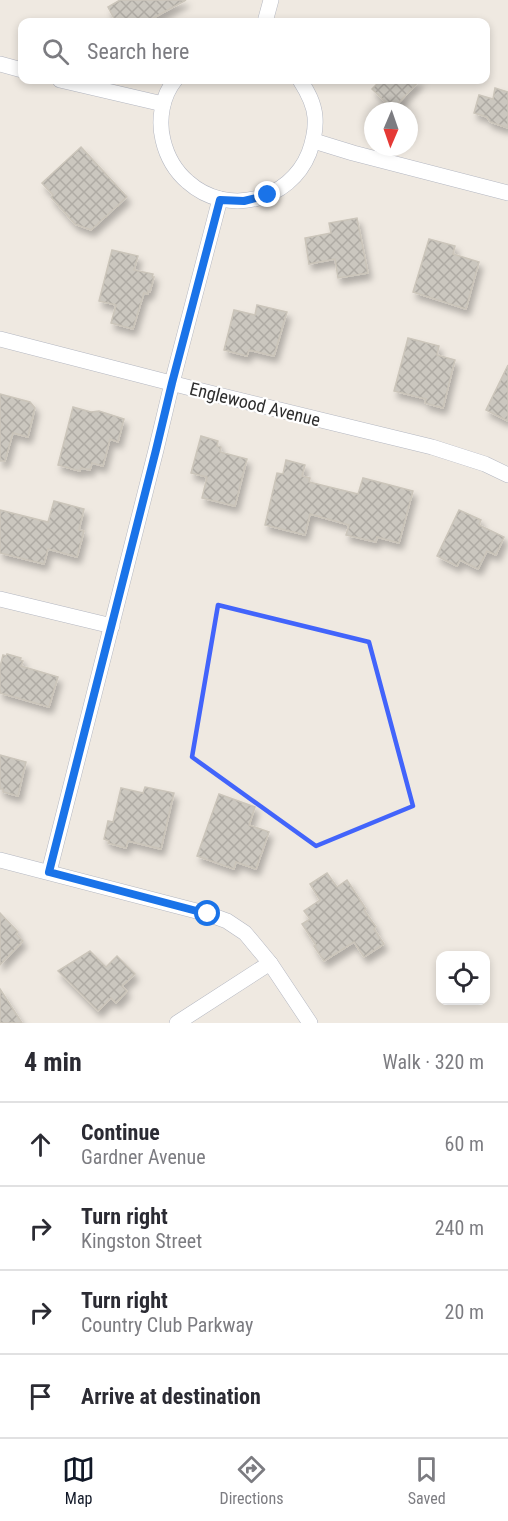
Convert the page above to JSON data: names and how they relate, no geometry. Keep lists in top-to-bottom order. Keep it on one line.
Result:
{"streets":{"street":["Englewood Avenue"]},"north":"bottom","page":{"search":"Search here","heading":["4 min","Walk · 320 m"],"list":[["Continue","Gardner Avenue","60 m"],["Turn right","Kingston Street","240 m"],["Turn right","Country Club Parkway","20 m"],"Arrive at destination"],"nav":["Map","Directions","Saved"]}}
